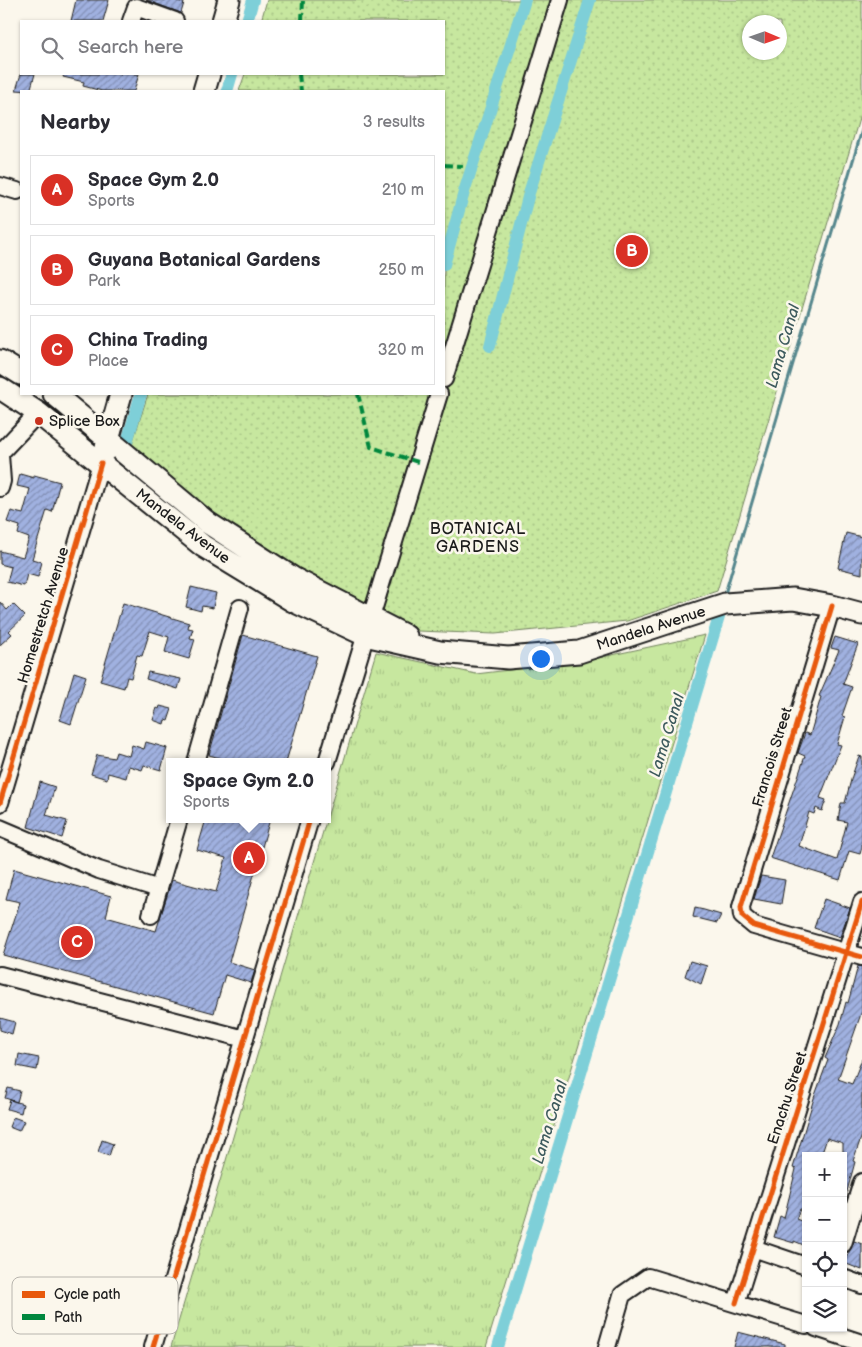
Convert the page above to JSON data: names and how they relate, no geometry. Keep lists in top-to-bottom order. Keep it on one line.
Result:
{"streets":{"main road":["Mandela Avenue"],"street":["Homestretch Avenue","Francois Street","Enachu Street"]},"crossings":[["Mandela Avenue","Homestretch Avenue"],["Mandela Avenue","Francois Street"],["Francois Street","Enachu Street"]],"districts":["BOTANICAL GARDENS"],"water":["Lama Canal"],"places":["Splice Box"],"legend":["Cycle path","Path"],"north":"right","page":{"search":"Search here","heading":["Nearby","3 results"],"list":[{"mark":"A","name":"Space Gym 2.0","note":"Sports","value":"210 m"},{"mark":"B","name":"Guyana Botanical Gardens","note":"Park","value":"250 m"},{"mark":"C","name":"China Trading","note":"Place","value":"320 m"}],"pins":["B","A","C"],"popup":["Space Gym 2.0","Sports"],"map_buttons":["+","−"]}}
